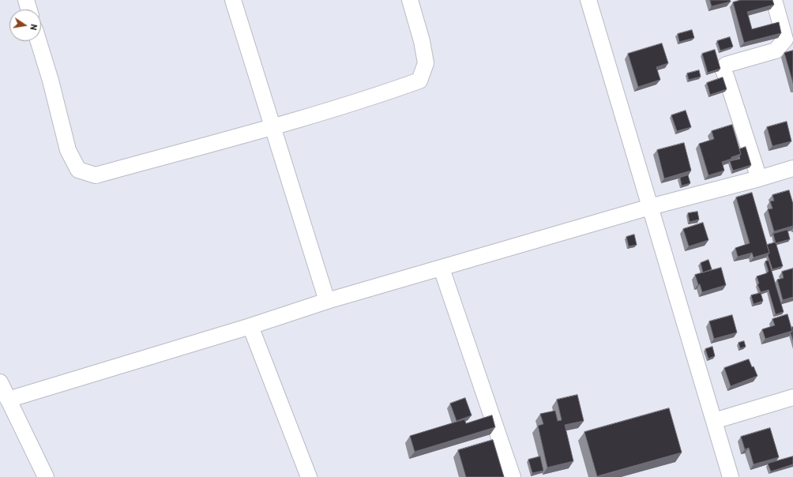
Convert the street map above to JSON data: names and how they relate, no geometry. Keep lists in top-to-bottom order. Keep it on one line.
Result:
{"north":"right"}
